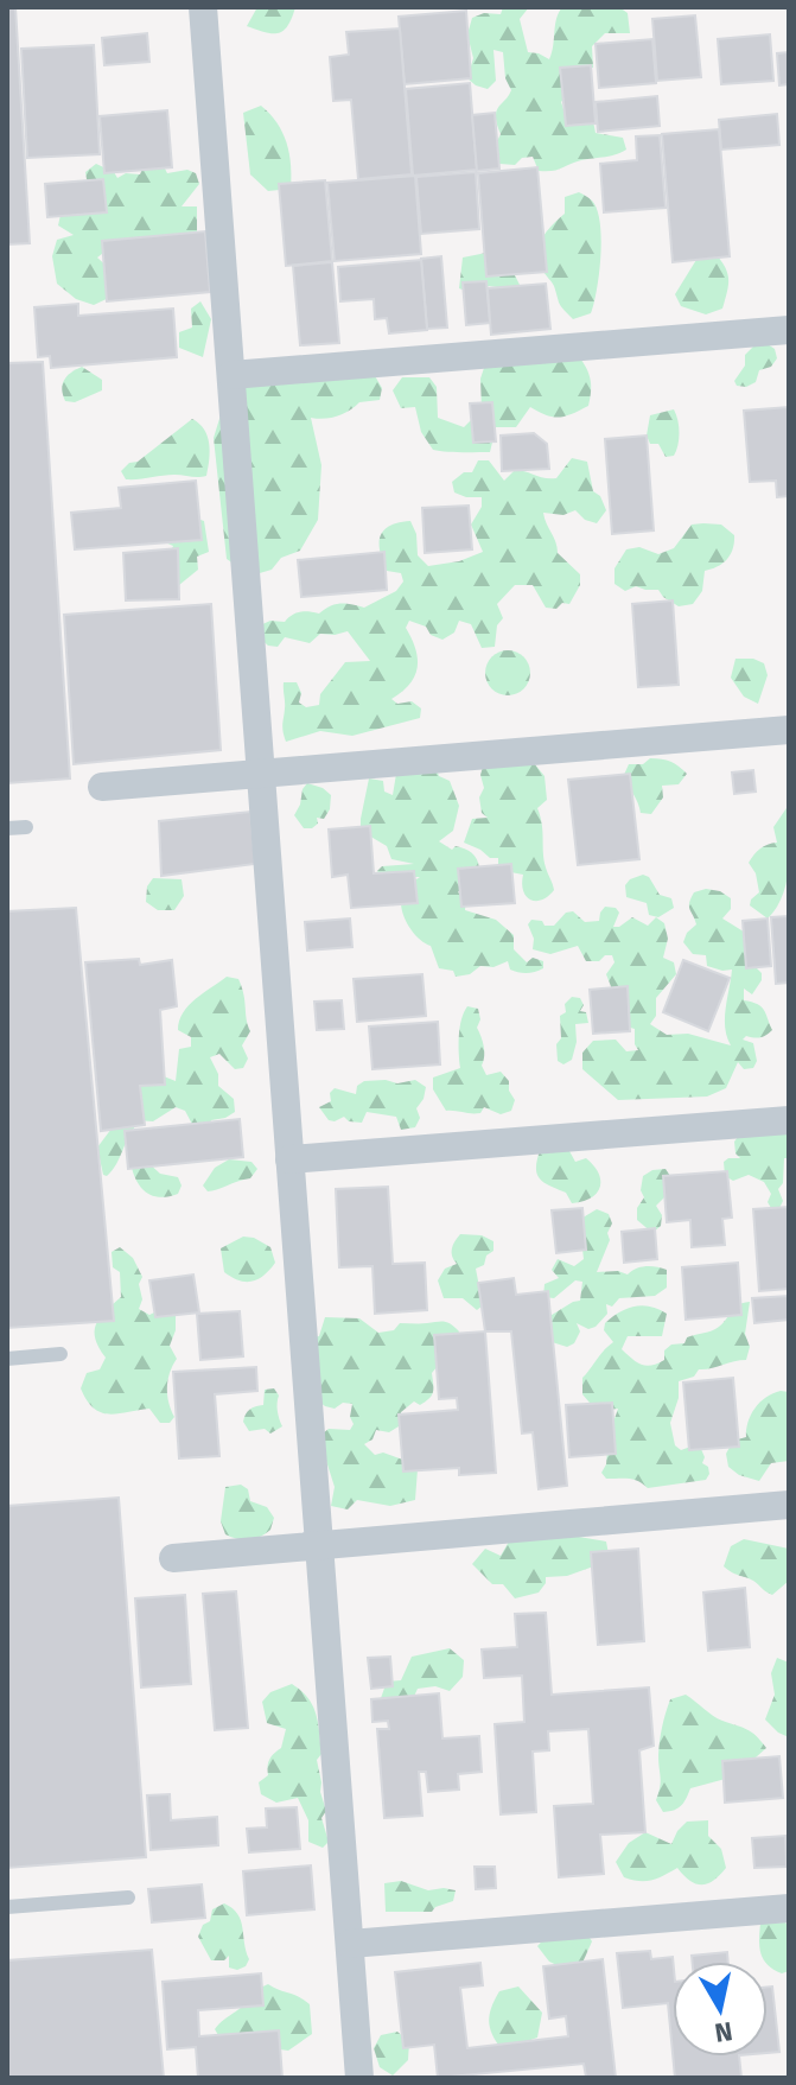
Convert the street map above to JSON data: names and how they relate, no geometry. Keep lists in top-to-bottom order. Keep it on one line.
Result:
{"north":"bottom"}
